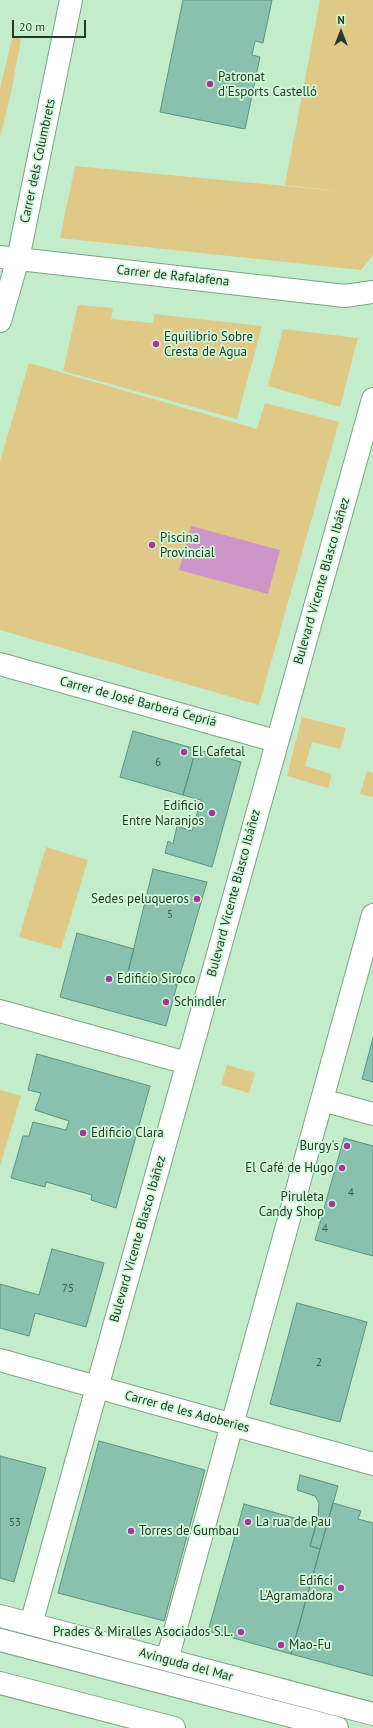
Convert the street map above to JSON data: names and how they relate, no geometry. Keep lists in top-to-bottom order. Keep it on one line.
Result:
{"streets":{"street":["Carrer dels Columbrets","Carrer de Rafalafena","Bulevard Vicente Blasco Ibáñez","Carrer de José Barberá Cepriá","Carrer de les Adoberies","Avinguda del Mar"]},"crossings":[["Carrer dels Columbrets","Carrer de Rafalafena"],["Bulevard Vicente Blasco Ibáñez","Carrer de José Barberá Cepriá"],["Bulevard Vicente Blasco Ibáñez","Carrer de les Adoberies"],["Bulevard Vicente Blasco Ibáñez","Avinguda del Mar"]],"places":["Patronat d'Esports Castelló","Equilibrio Sobre Cresta de Agua","Piscina Provincial","El Cafetal","Edificio Entre Naranjos","Sedes peluqueros","Edificio Siroco","Schindler","Edificio Clara","Burgy's","El Café de Hugo","Piruleta Candy Shop","La rua de Pau","Torres de Gumbau","Edifici L'Agramadora","Prades & Miralles Asociados S.L.","Mao-Fu"],"house_numbers":["6","5","4","4","75","2","53"],"scale_bar":"20 m","north":"top"}
